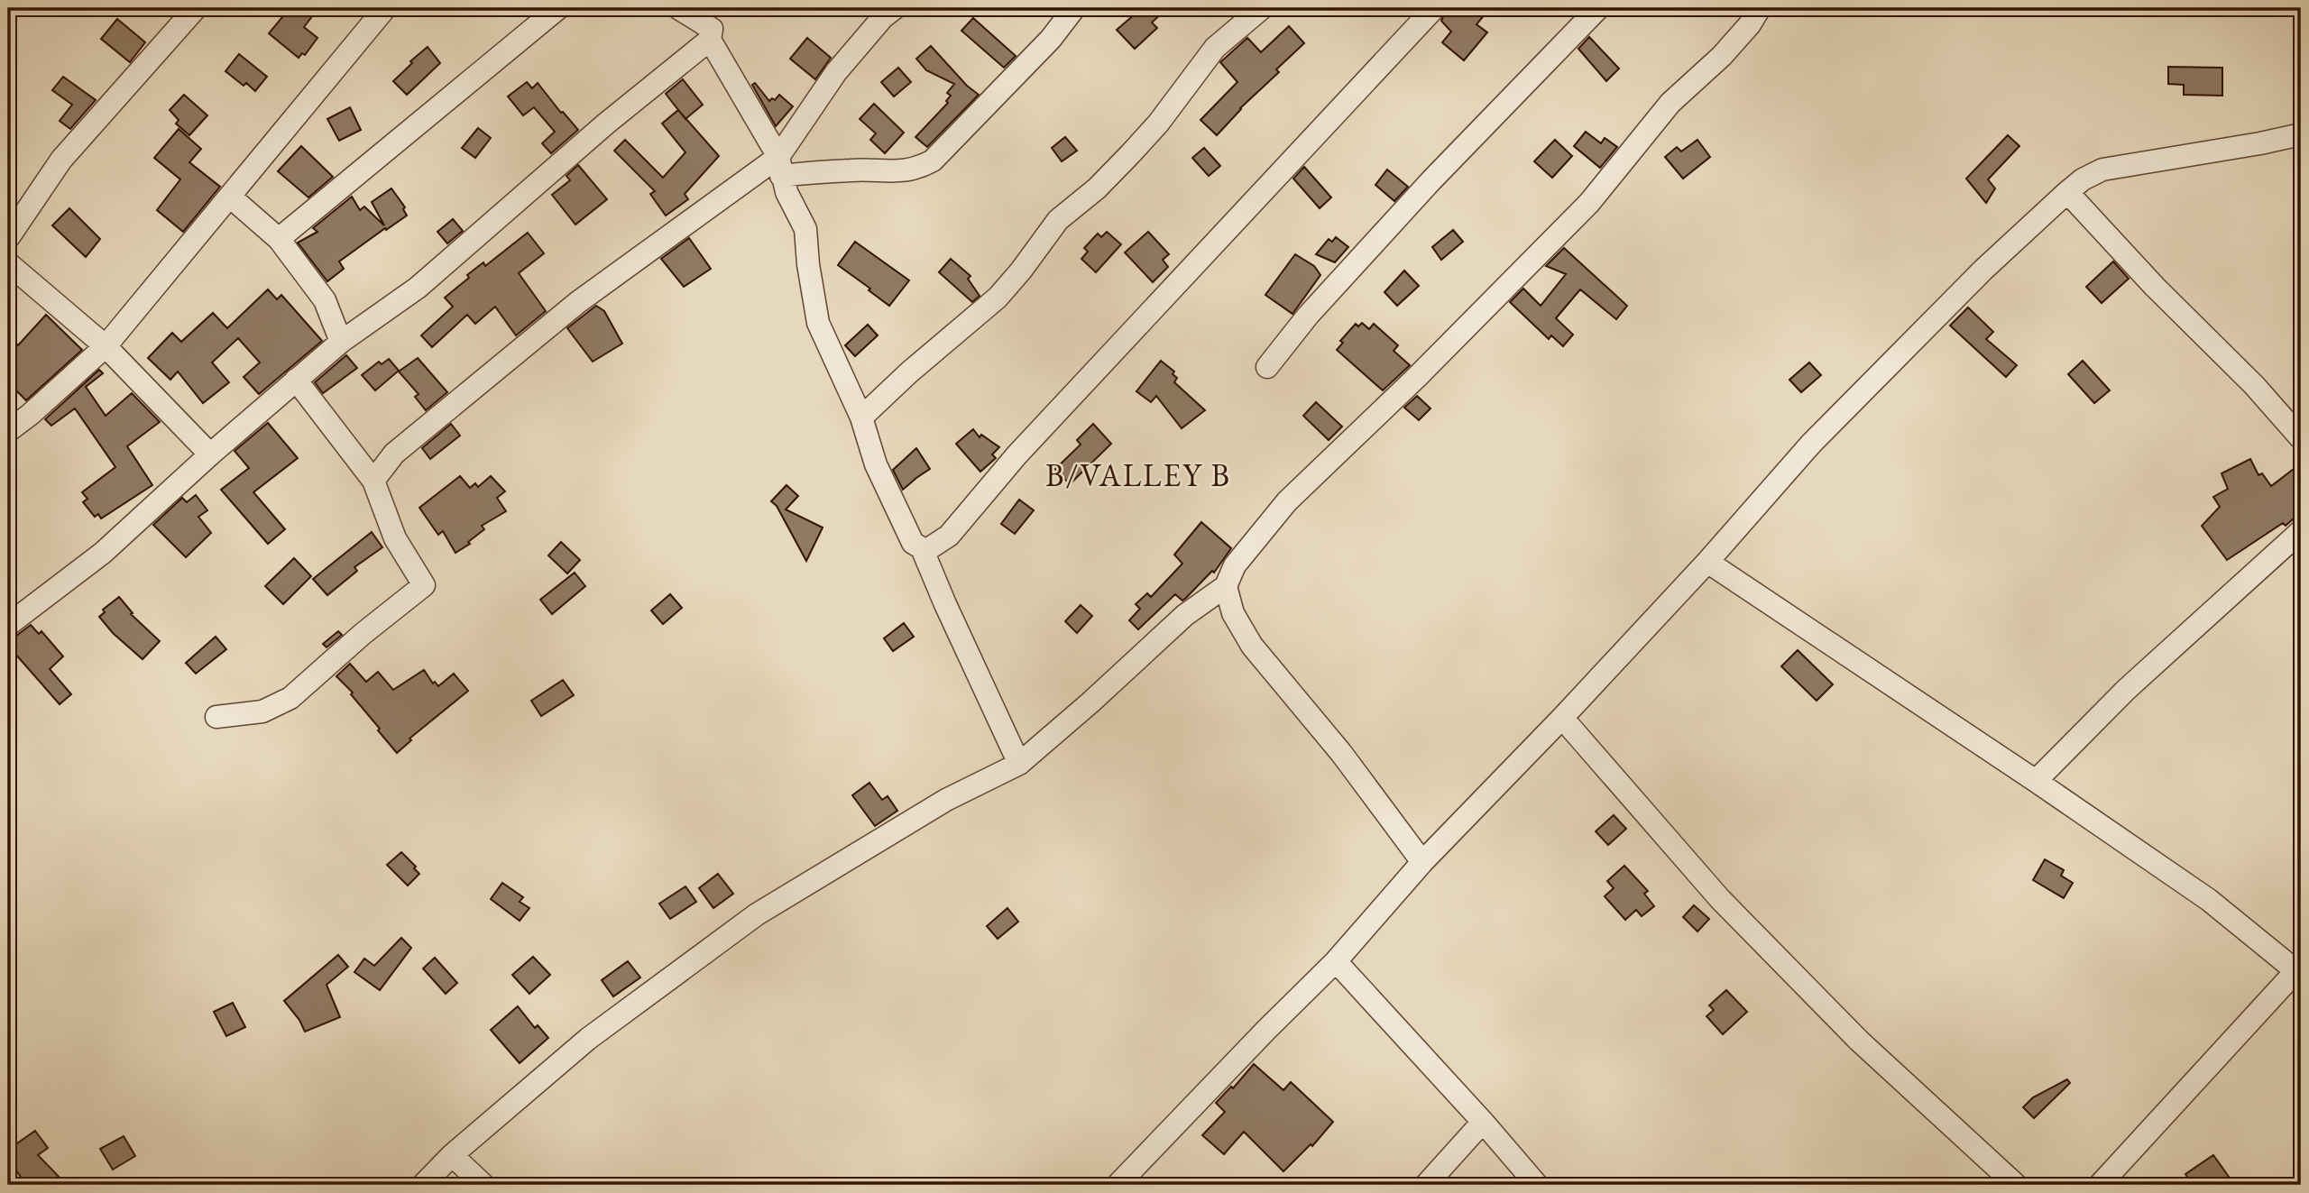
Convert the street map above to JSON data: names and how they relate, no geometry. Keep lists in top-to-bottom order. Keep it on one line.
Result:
{"districts":["B/VALLEY B"]}
